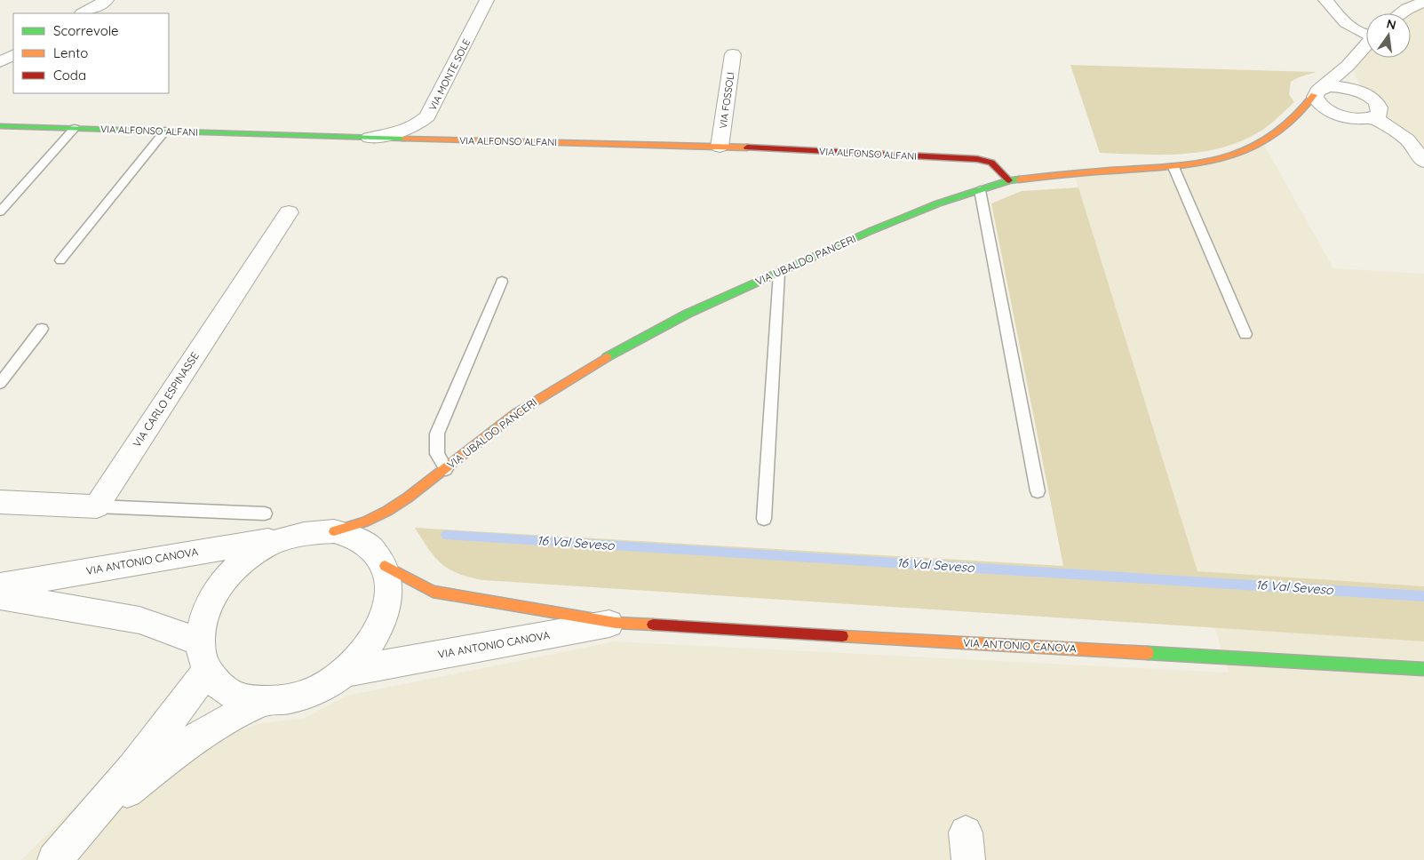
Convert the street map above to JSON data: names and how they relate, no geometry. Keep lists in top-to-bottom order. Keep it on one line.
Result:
{"streets":{"street":["VIA MONTE SOLE","VIA FOSSOLI","VIA ALFONSO ALFANI","VIA UBALDO PANCERI","VIA CARLO ESPINASSE","VIA ANTONIO CANOVA"]},"crossings":[["VIA MONTE SOLE","VIA ALFONSO ALFANI"],["VIA FOSSOLI","VIA ALFONSO ALFANI"],["VIA ALFONSO ALFANI","VIA UBALDO PANCERI"]],"water":["16 Val Seveso"],"legend":["Scorrevole","Lento","Coda"],"north":"top"}
